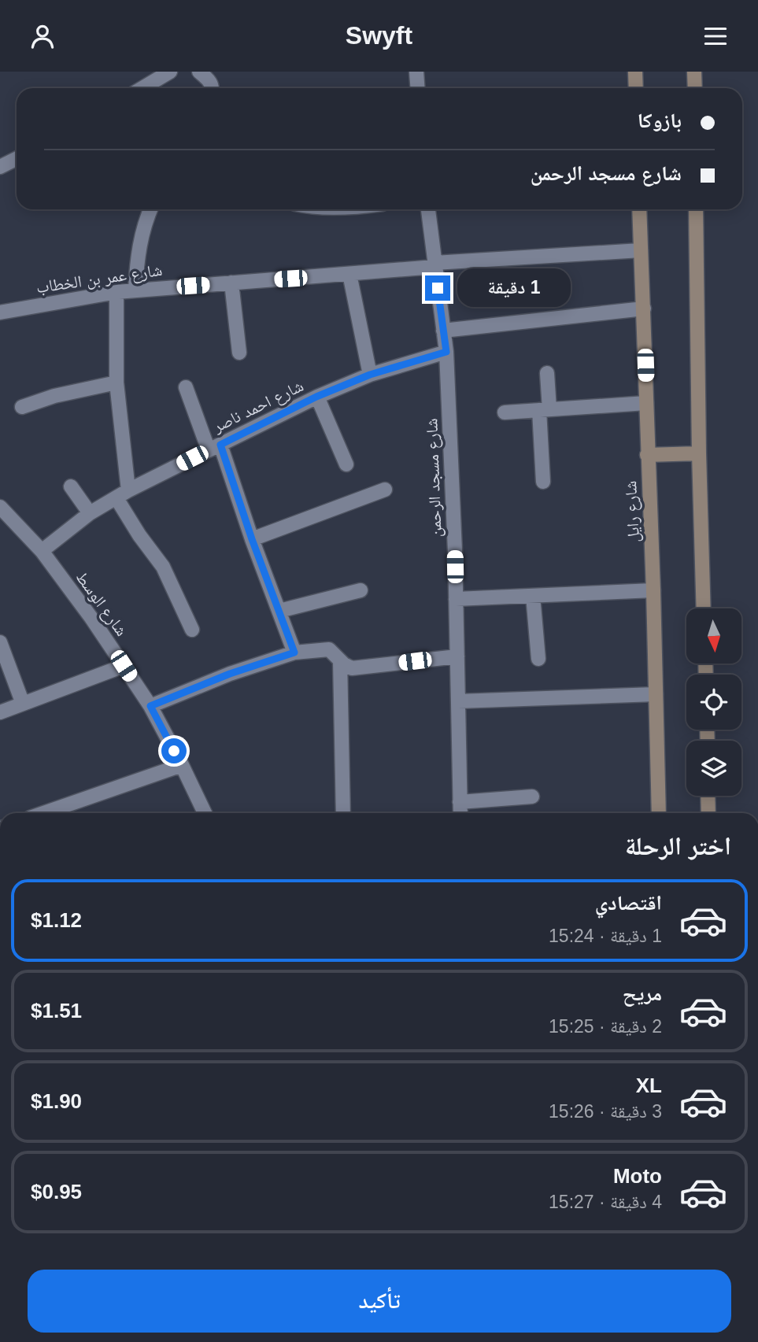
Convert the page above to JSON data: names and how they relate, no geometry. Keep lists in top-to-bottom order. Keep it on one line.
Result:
{"streets":{"street":["شارع عمر بن الخطاب","شارع احمد ناصر","شارع مسجد الرحمن","شارع رايل","شارع الوسط"]},"crossings":[["شارع عمر بن الخطاب","شارع مسجد الرحمن"],["شارع عمر بن الخطاب","شارع رايل"],["شارع احمد ناصر","شارع مسجد الرحمن"],["شارع احمد ناصر","شارع الوسط"]],"north":"bottom","page":{"header":"Swyft","banner":["بازوكا","شارع مسجد الرحمن"],"bubble":"1 دقيقة","heading":"اختر الرحلة","list":[{"name":"اقتصادي","note":"1 دقيقة · 15:24","value":"$1.12"},{"name":"مريح","note":"2 دقيقة · 15:25","value":"$1.51"},{"name":"XL","note":"3 دقيقة · 15:26","value":"$1.90"},{"name":"Moto","note":"4 دقيقة · 15:27","value":"$0.95"}],"buttons":"تأكيد"}}
